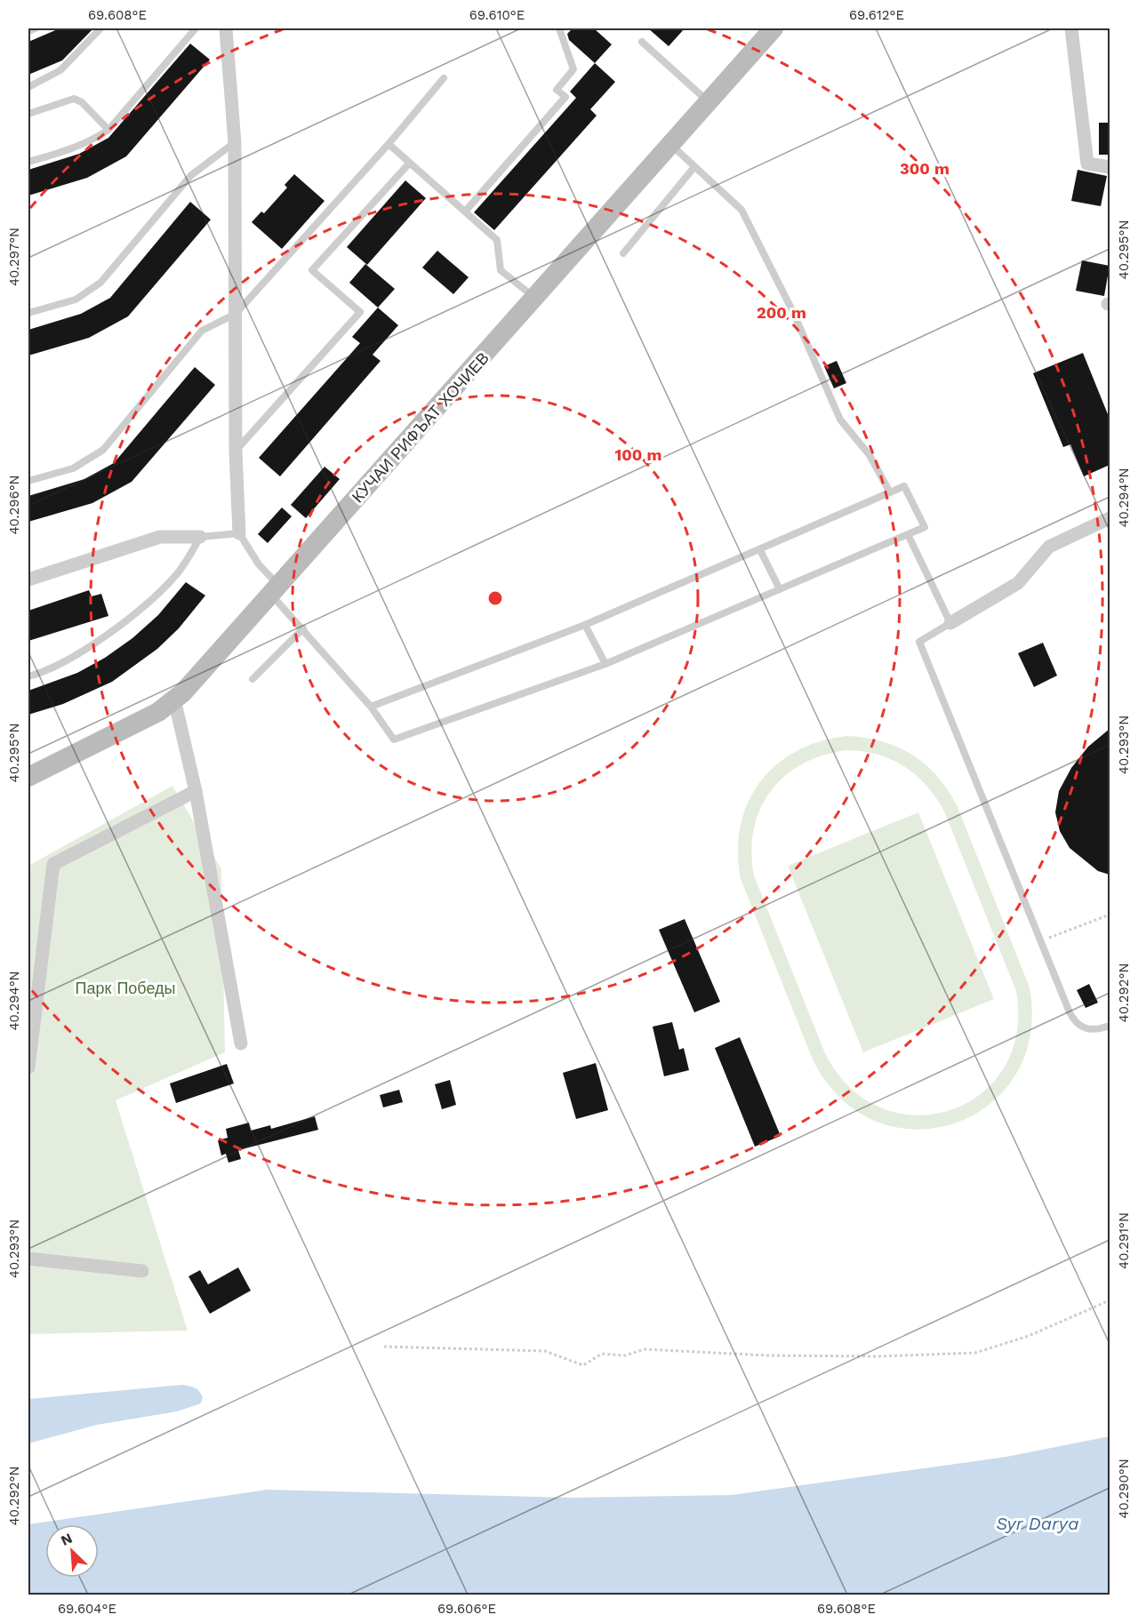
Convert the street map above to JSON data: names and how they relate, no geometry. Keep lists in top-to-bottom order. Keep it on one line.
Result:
{"streets":{"main road":["КУЧАИ РИФЪАТ ХОЧИЕВ"]},"water":["Syr Darya"],"parks":["Парк Победы"],"north":"top left","coordinates":["69.608°E","69.610°E","69.612°E","40.295°N","40.297°N","40.294°N","40.296°N","40.293°N","40.292°N","40.291°N","40.290°N","69.604°E","69.606°E"],"rings":["300 m","200 m","100 m"]}
